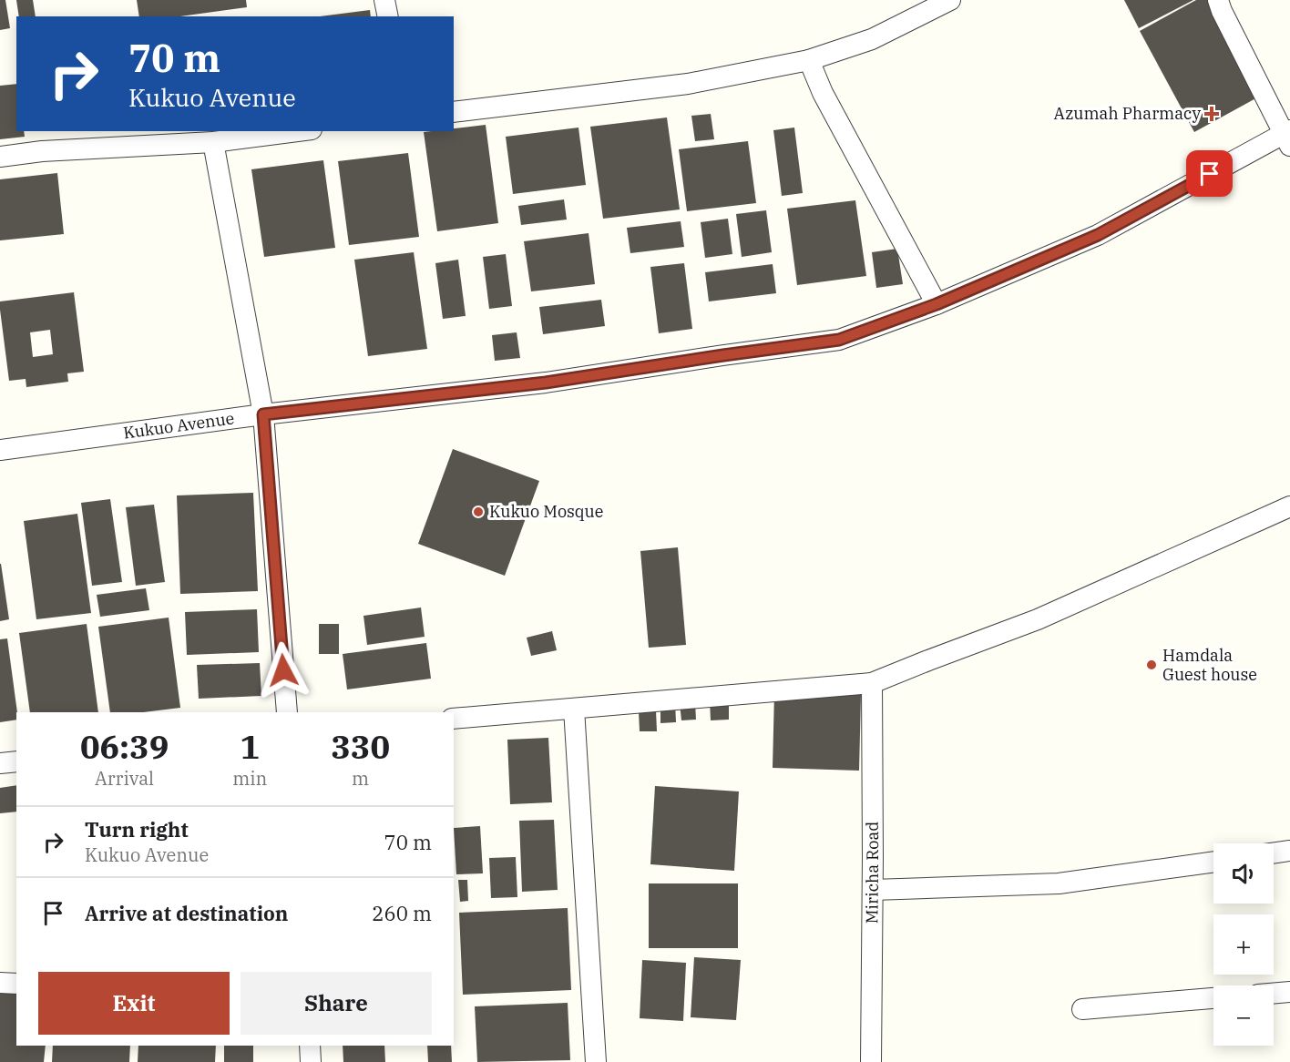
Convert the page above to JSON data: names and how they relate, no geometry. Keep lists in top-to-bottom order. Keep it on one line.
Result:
{"streets":{"street":["Kukuo Avenue","Miricha Road"]},"places":{"health":["Azumah Pharmacy"],"other":["Kukuo Mosque","Hamdala Guest house"]},"page":{"turn":["70 m","Kukuo Avenue"],"eta":["06:39","Arrival","1","min","330","m"],"list":[{"name":"Turn right","note":"Kukuo Avenue","value":"70 m"},{"name":"Arrive at destination","value":"260 m"}],"map_buttons":["+","−"],"buttons":["Exit","Share"]}}
